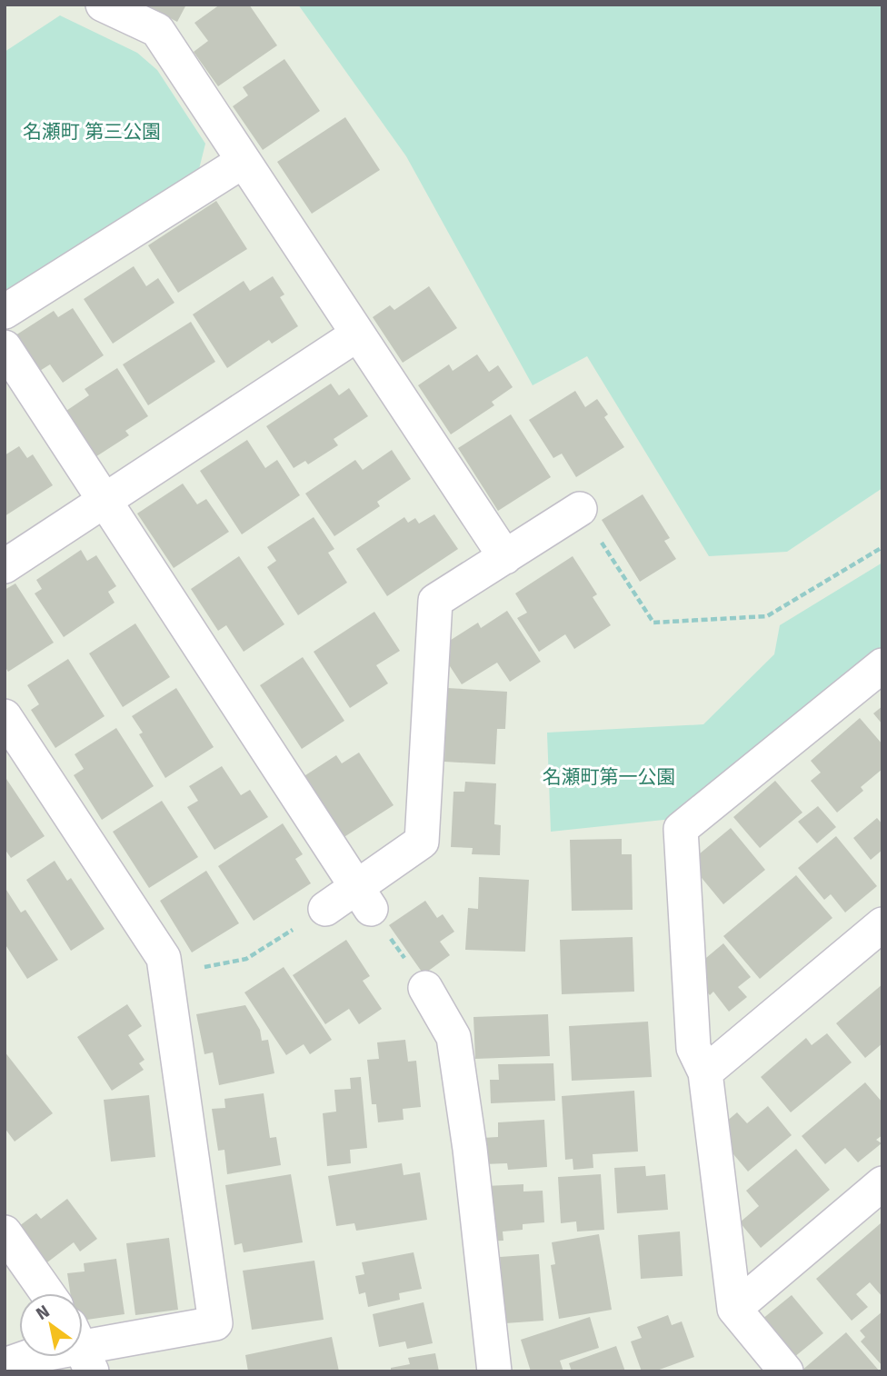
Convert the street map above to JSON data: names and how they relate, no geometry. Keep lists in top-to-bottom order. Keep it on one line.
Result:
{"parks":["名瀬町 第三公園","名瀬町第一公園"],"north":"top left"}
